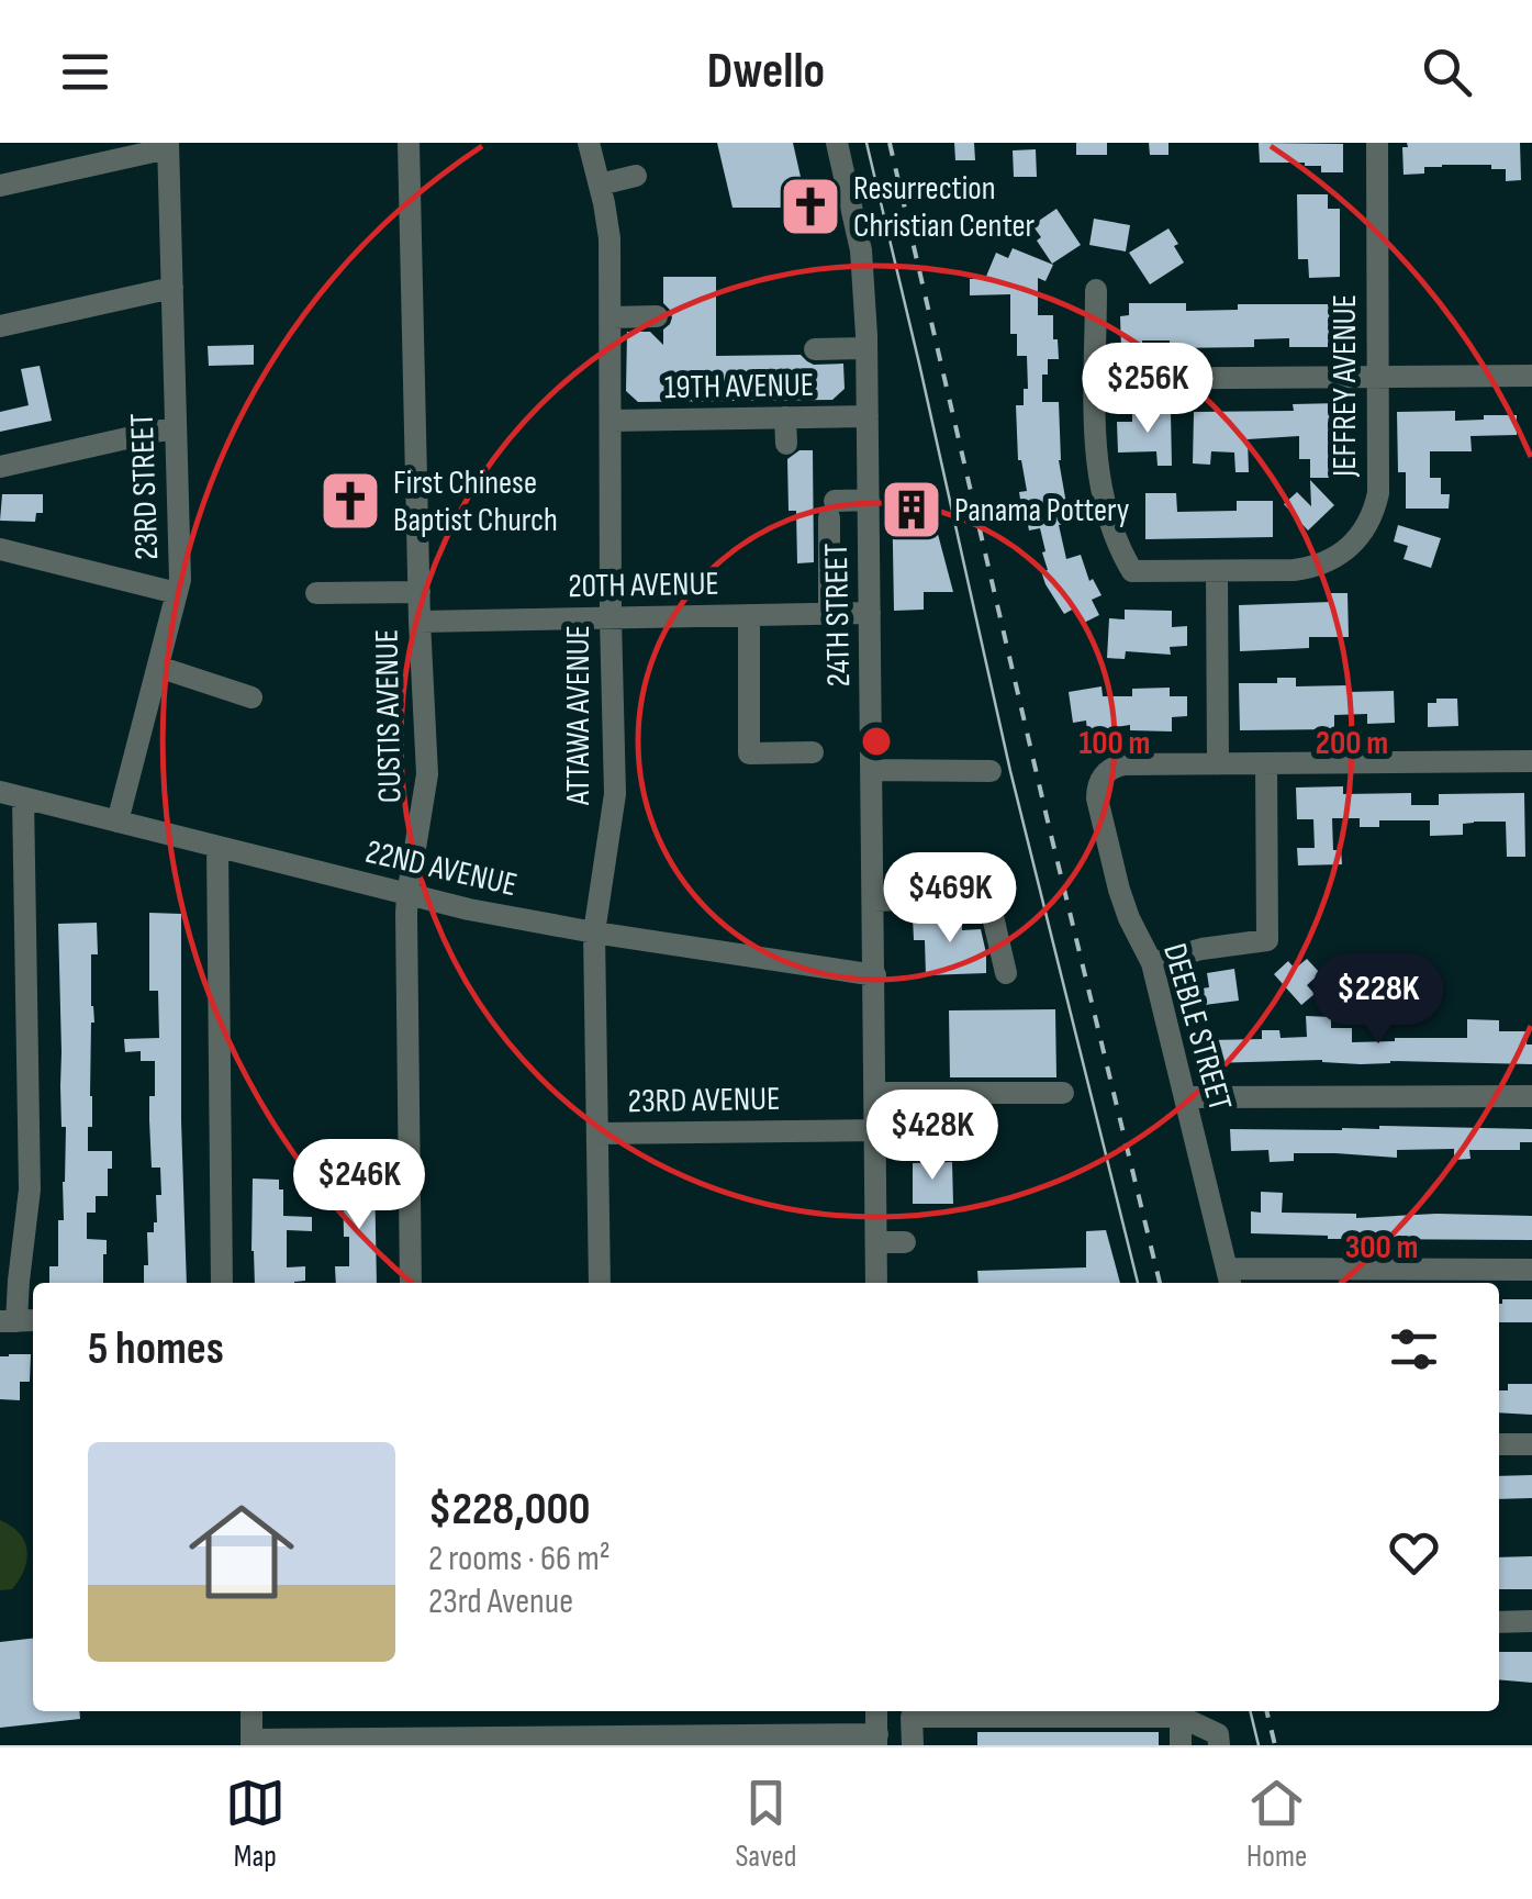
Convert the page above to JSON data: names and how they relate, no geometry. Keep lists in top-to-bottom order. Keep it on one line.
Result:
{"streets":{"street":["19TH AVENUE","JEFFREY AVENUE","23RD STREET","20TH AVENUE","24TH STREET","ATTAWA AVENUE","CUSTIS AVENUE","22ND AVENUE","DEEBLE STREET","23RD AVENUE"]},"crossings":[["19TH AVENUE","24TH STREET"],["19TH AVENUE","ATTAWA AVENUE"],["23RD STREET","22ND AVENUE"],["20TH AVENUE","24TH STREET"],["20TH AVENUE","ATTAWA AVENUE"],["20TH AVENUE","CUSTIS AVENUE"],["24TH STREET","22ND AVENUE"],["24TH STREET","23RD AVENUE"],["ATTAWA AVENUE","22ND AVENUE"],["ATTAWA AVENUE","23RD AVENUE"],["CUSTIS AVENUE","22ND AVENUE"]],"places":{"church":["Resurrection Christian Center","First Chinese Baptist Church"],"building":["Panama Pottery"]},"page":{"header":"Dwello","price":["$256K","$469K","$228K","$428K","$246K"],"heading":"5 homes","list":[{"name":"$228,000","note":"2 rooms · 66 m² · 23rd Avenue"}],"tabs":["Map","Saved","Home"]},"rings":["100 m","200 m","300 m"]}
